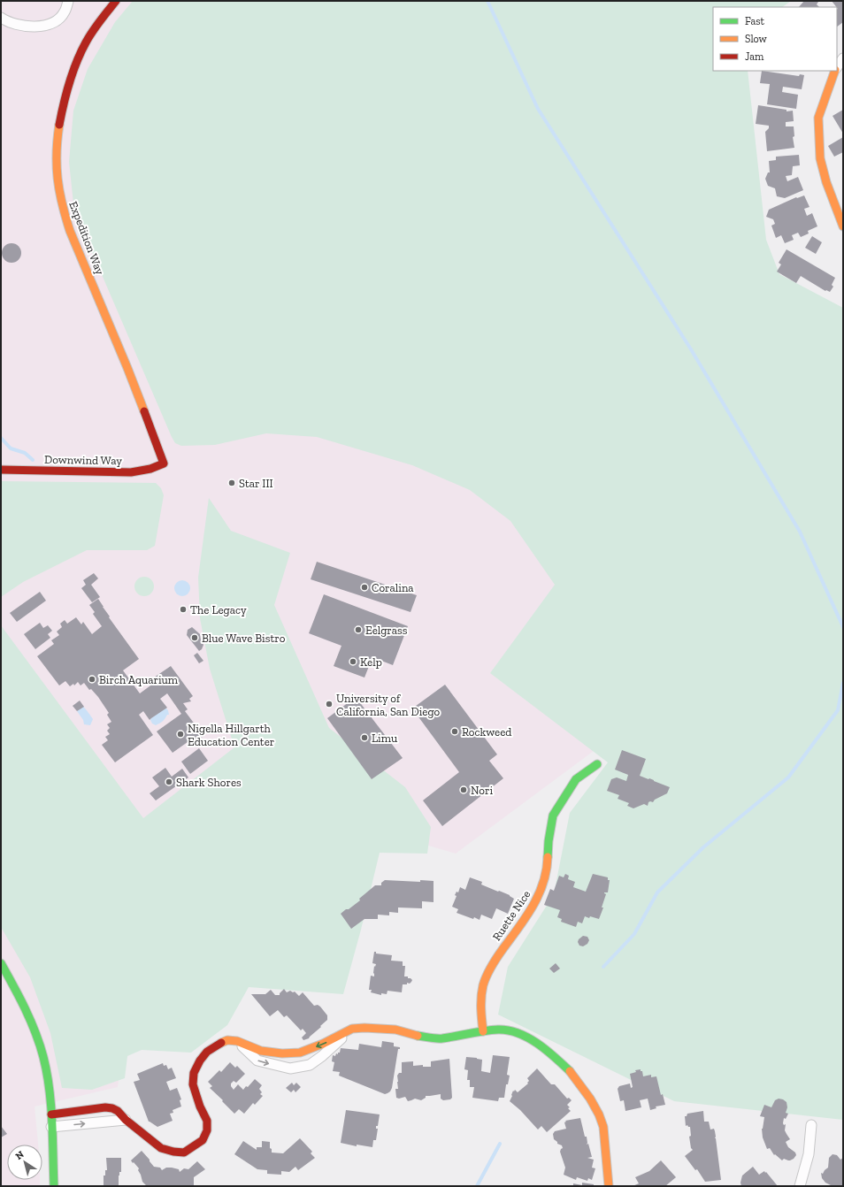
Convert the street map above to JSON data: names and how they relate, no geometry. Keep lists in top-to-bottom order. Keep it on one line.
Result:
{"streets":{"street":["Expedition Way","Downwind Way","Ruette Nice"]},"crossings":[["Expedition Way","Downwind Way"]],"places":["Star III","Coralina","The Legacy","Eelgrass","Blue Wave Bistro","Kelp","Birch Aquarium","University of California, San Diego","Rockweed","Nigella Hillgarth Education Center","Limu","Shark Shores","Nori"],"legend":["Fast","Slow","Jam"],"north":"top left"}
